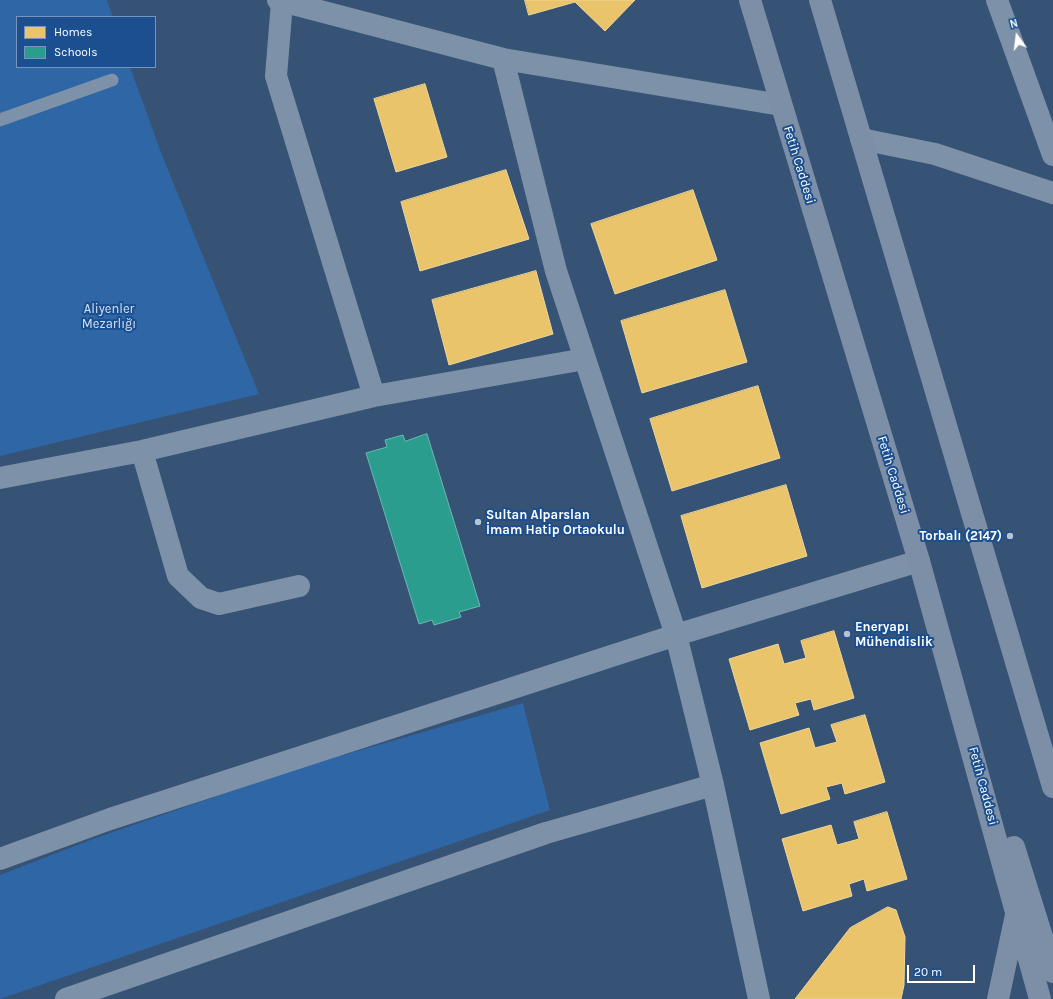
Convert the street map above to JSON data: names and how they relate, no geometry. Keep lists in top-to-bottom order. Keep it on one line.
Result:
{"streets":{"main road":["Fetih Caddesi"]},"parks":["Aliyenler Mezarlığı"],"places":["Sultan Alparslan İmam Hatip Ortaokulu","Torbalı (2147)","Eneryapı Mühendislik"],"legend":["Homes","Schools"],"scale_bar":"20 m","north":"top"}
